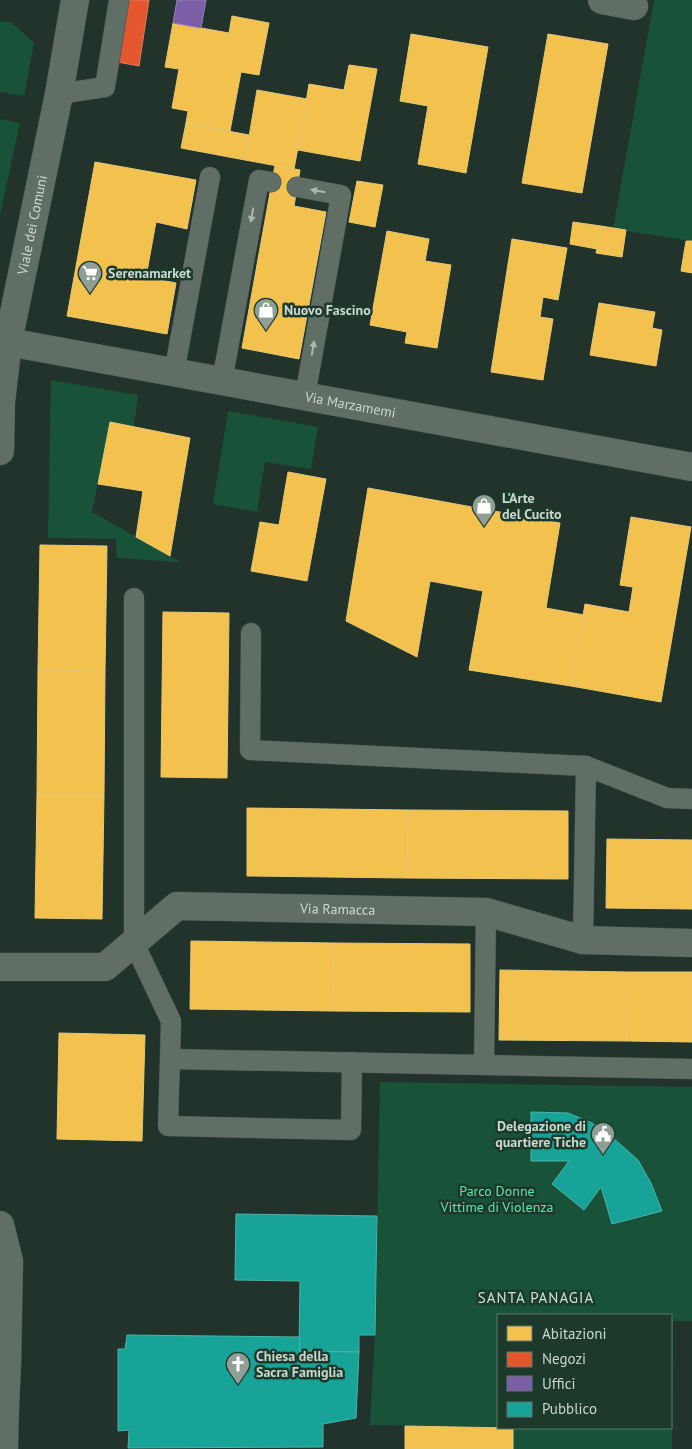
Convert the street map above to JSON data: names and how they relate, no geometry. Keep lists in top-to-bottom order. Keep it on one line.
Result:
{"streets":{"street":["Viale dei Comuni","Via Marzamemi","Via Ramacca"]},"crossings":[["Viale dei Comuni","Via Marzamemi"]],"districts":["SANTA PANAGIA"],"parks":["Parco Donne Vittime di Violenza"],"places":{"supermarket":["Serenamarket"],"shop":["Nuovo Fascino","L'Arte del Cucito"],"public building":["Delegazione di quartiere Tiche"],"church":["Chiesa della Sacra Famiglia"]},"legend":["Abitazioni","Negozi","Uffici","Pubblico"]}
